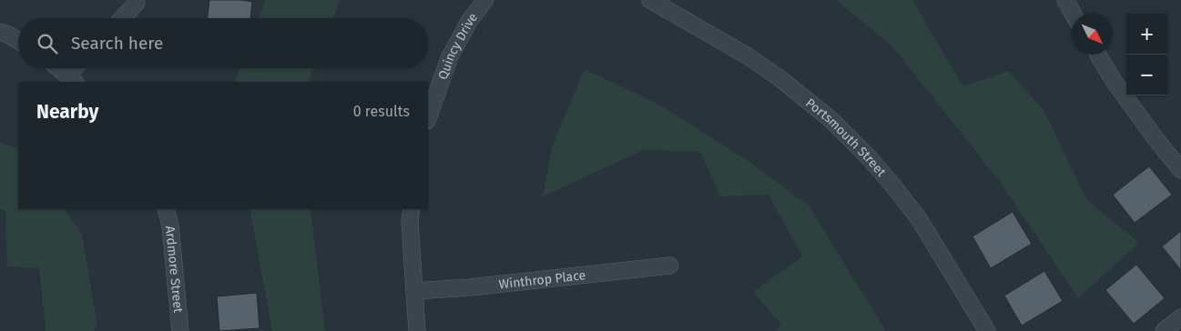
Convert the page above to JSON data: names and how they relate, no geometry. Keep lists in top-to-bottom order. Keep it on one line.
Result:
{"streets":{"street":["Quincy Drive","Portsmouth Street","Ardmore Street","Winthrop Place"]},"north":"bottom right","page":{"map_buttons":["+","−"],"search":"Search here","heading":["Nearby","0 results"]}}
